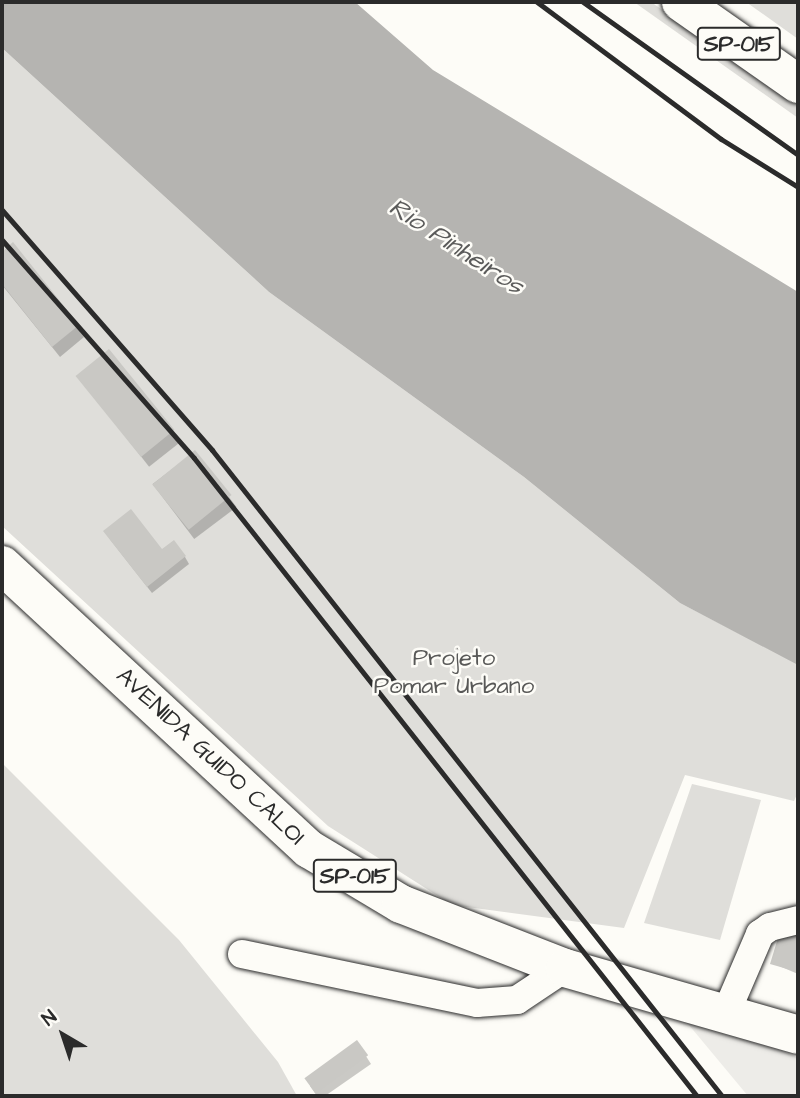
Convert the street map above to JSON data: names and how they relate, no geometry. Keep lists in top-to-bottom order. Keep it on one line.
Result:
{"streets":{"highway":["SP-015","AVENIDA GUIDO CALOI"]},"water":["Rio Pinheiros"],"parks":["Projeto Pomar Urbano"],"north":"top left"}
